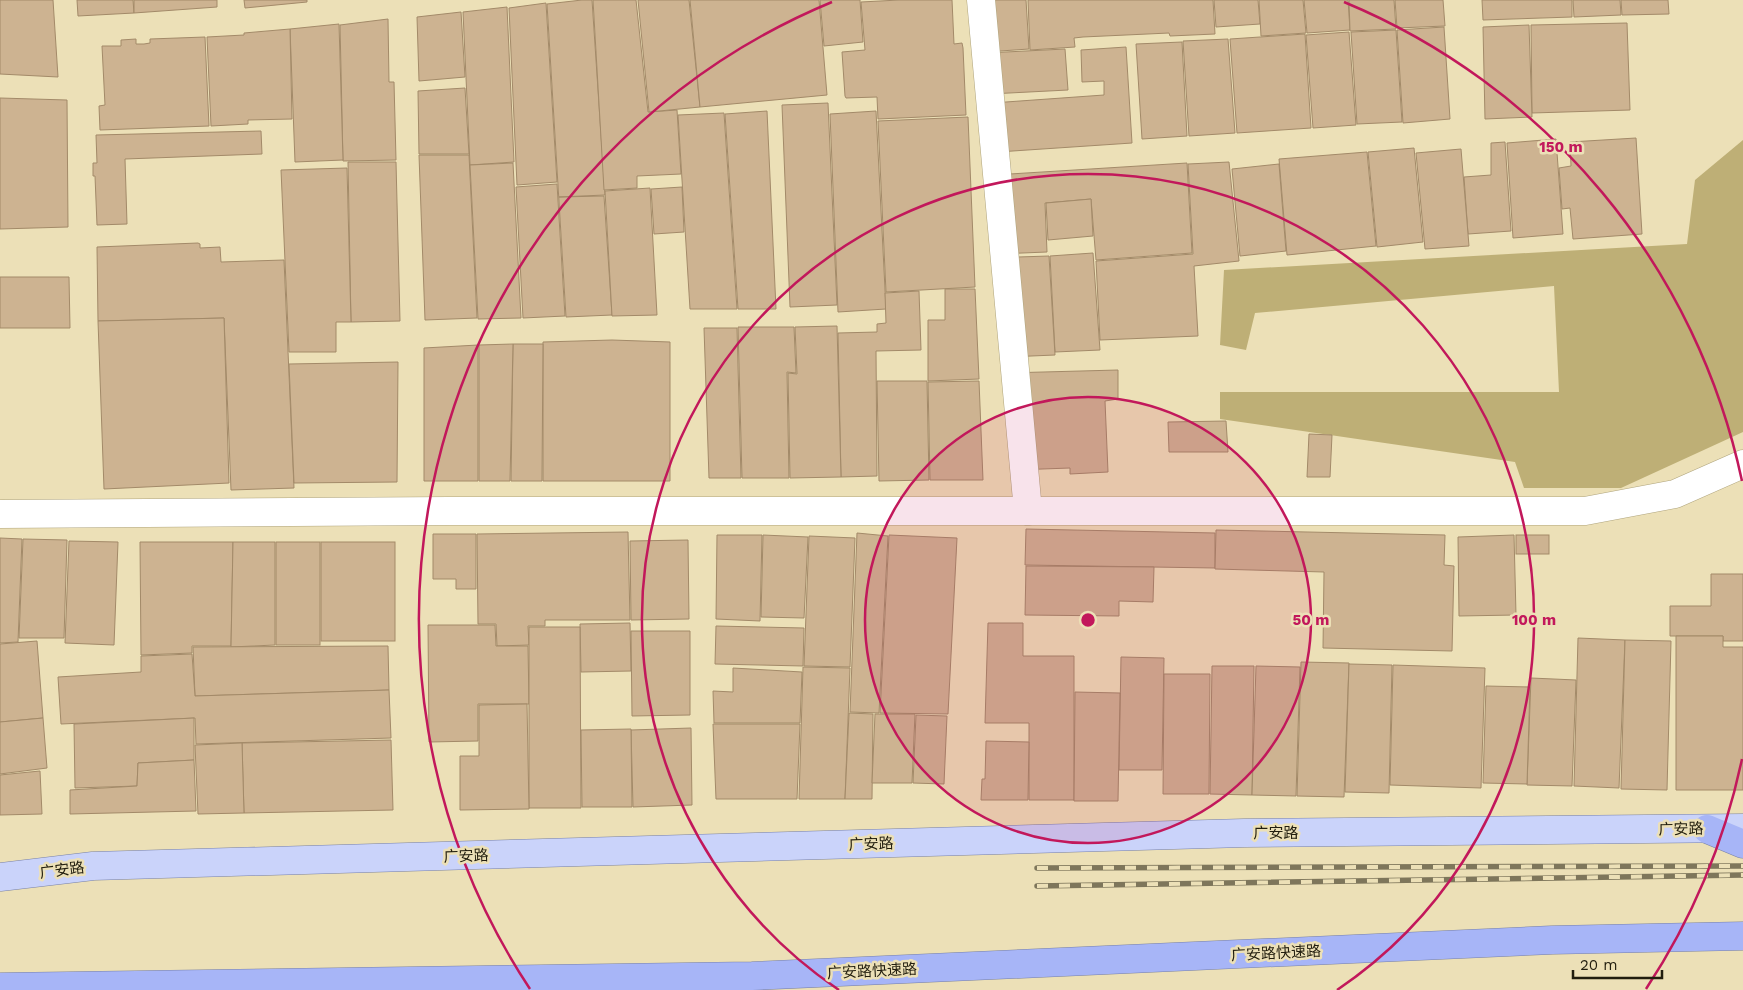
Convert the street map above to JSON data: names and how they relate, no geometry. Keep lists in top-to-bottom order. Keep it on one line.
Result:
{"streets":{"highway":["广安路快速路"],"main road":["广安路"]},"scale_bar":"20 m","rings":["150 m","50 m","100 m"]}
